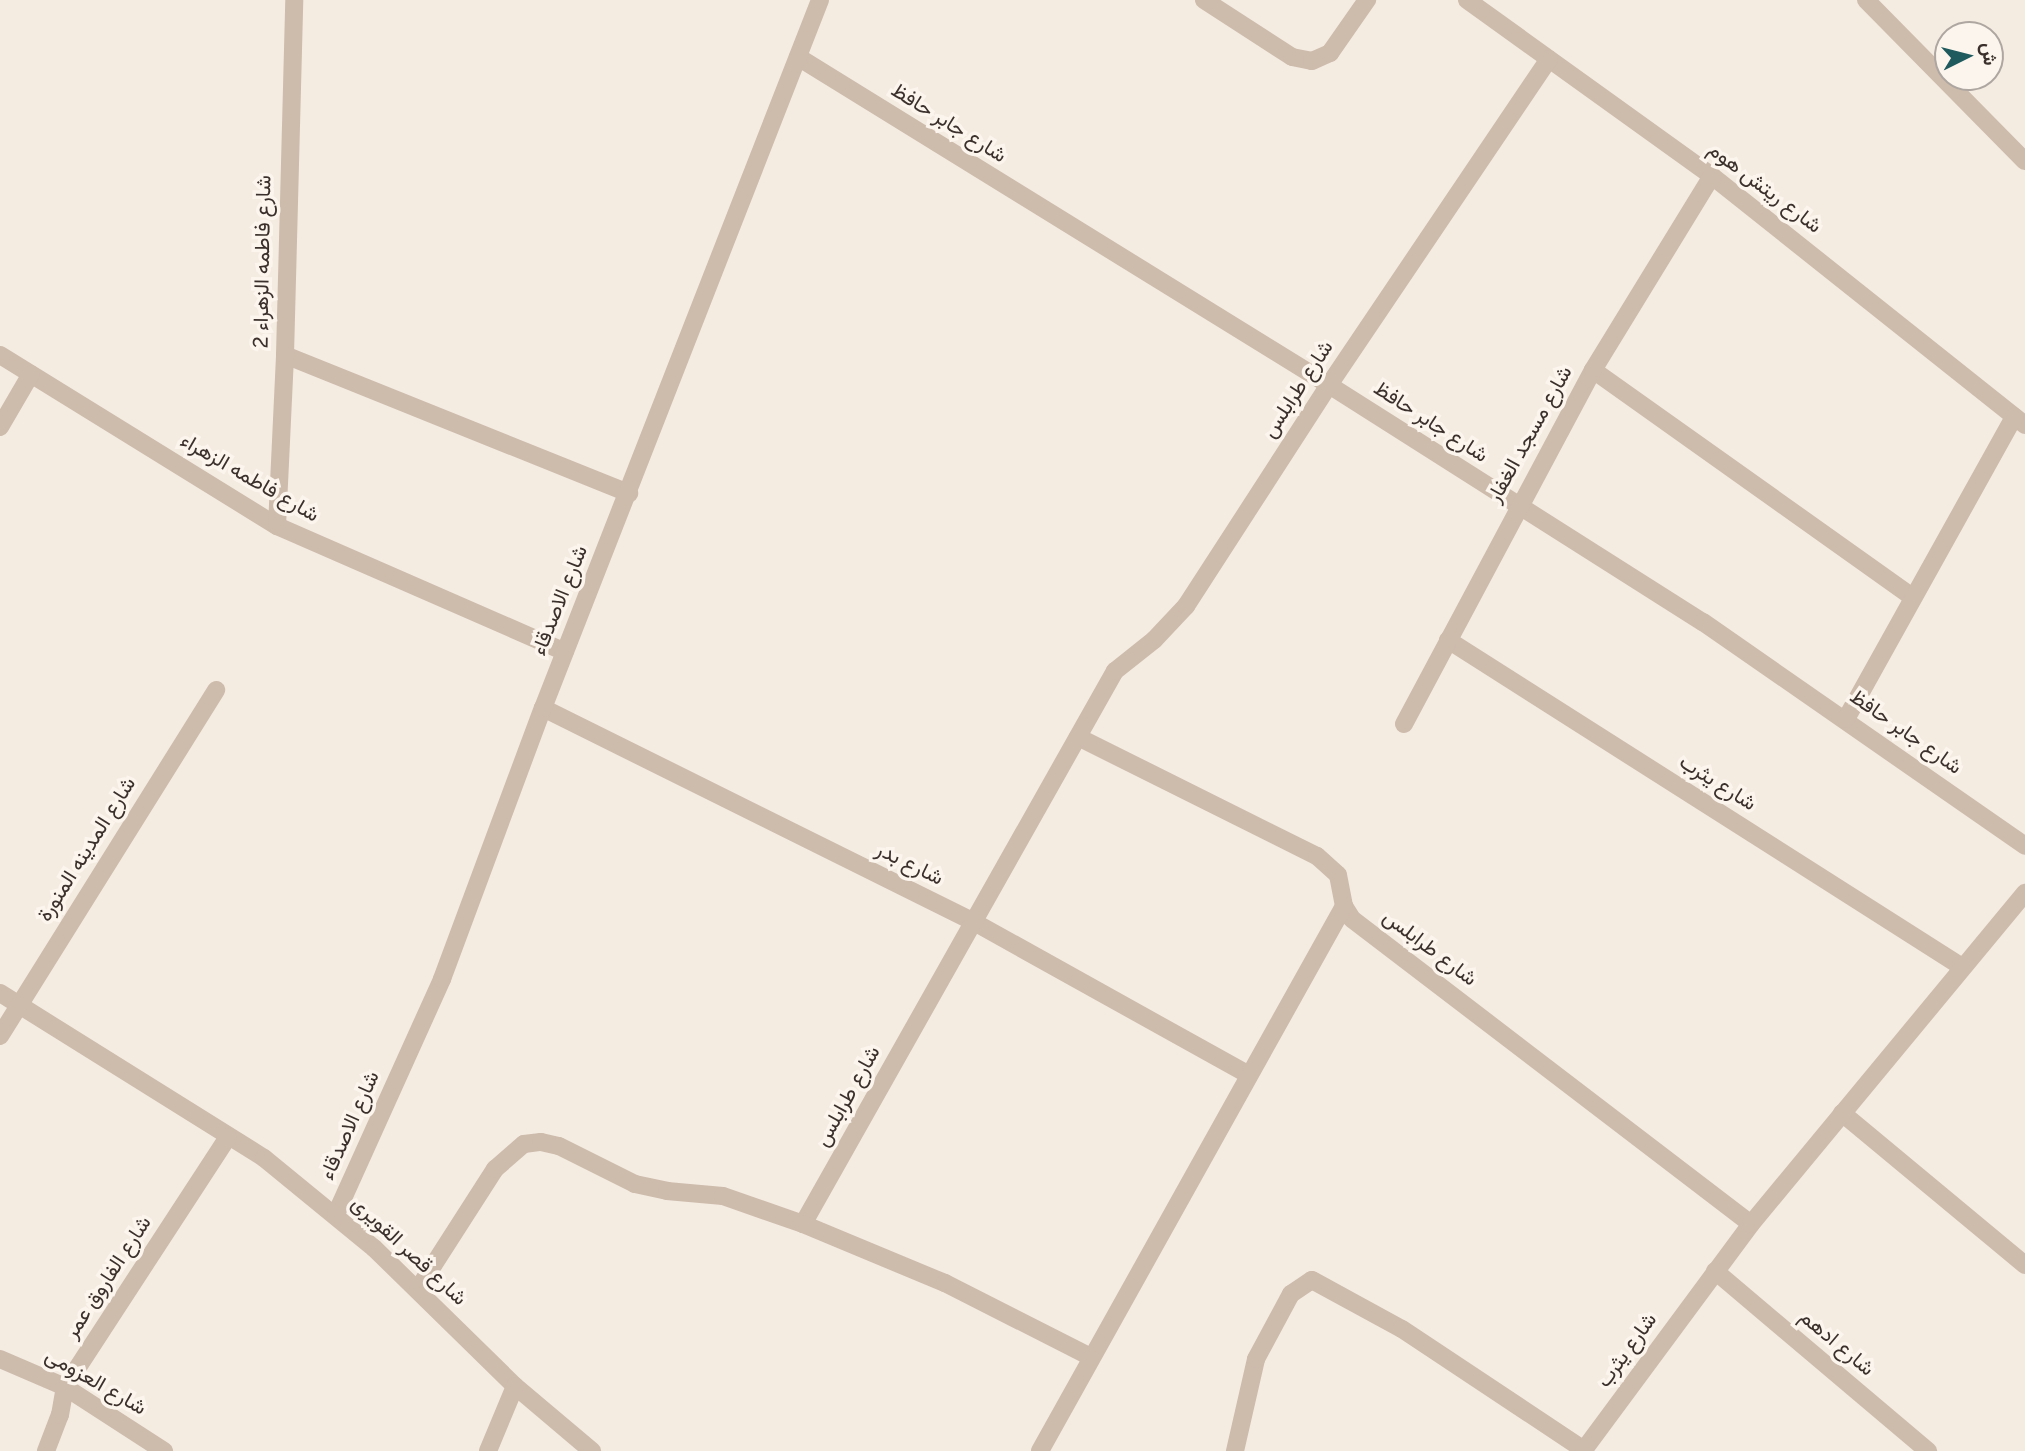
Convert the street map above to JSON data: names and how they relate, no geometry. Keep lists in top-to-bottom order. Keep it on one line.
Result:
{"streets":{"street":["شارع جابر حافظ","شارع ريتش هوم","شارع فاطمه الزهراء 2","شارع طرابلس","شارع مسجد الغفار","شارع فاطمه الزهراء","شارع الاصدقاء","شارع يثرب","شارع المدينه المنورة","شارع بدر","شارع قصر القويرى","شارع الفاروق عمر","شارع ادهم","شارع العزومى"]},"crossings":[["شارع جابر حافظ","شارع طرابلس"],["شارع جابر حافظ","شارع مسجد الغفار"],["شارع جابر حافظ","شارع الاصدقاء"],["شارع ريتش هوم","شارع طرابلس"],["شارع ريتش هوم","شارع مسجد الغفار"],["شارع فاطمه الزهراء 2","شارع فاطمه الزهراء"],["شارع طرابلس","شارع يثرب"],["شارع طرابلس","شارع بدر"],["شارع مسجد الغفار","شارع يثرب"],["شارع فاطمه الزهراء","شارع الاصدقاء"],["شارع الاصدقاء","شارع بدر"],["شارع الاصدقاء","شارع قصر القويرى"],["شارع يثرب","شارع ادهم"],["شارع المدينه المنورة","شارع قصر القويرى"],["شارع قصر القويرى","شارع الفاروق عمر"],["شارع الفاروق عمر","شارع العزومى"]],"north":"right"}
